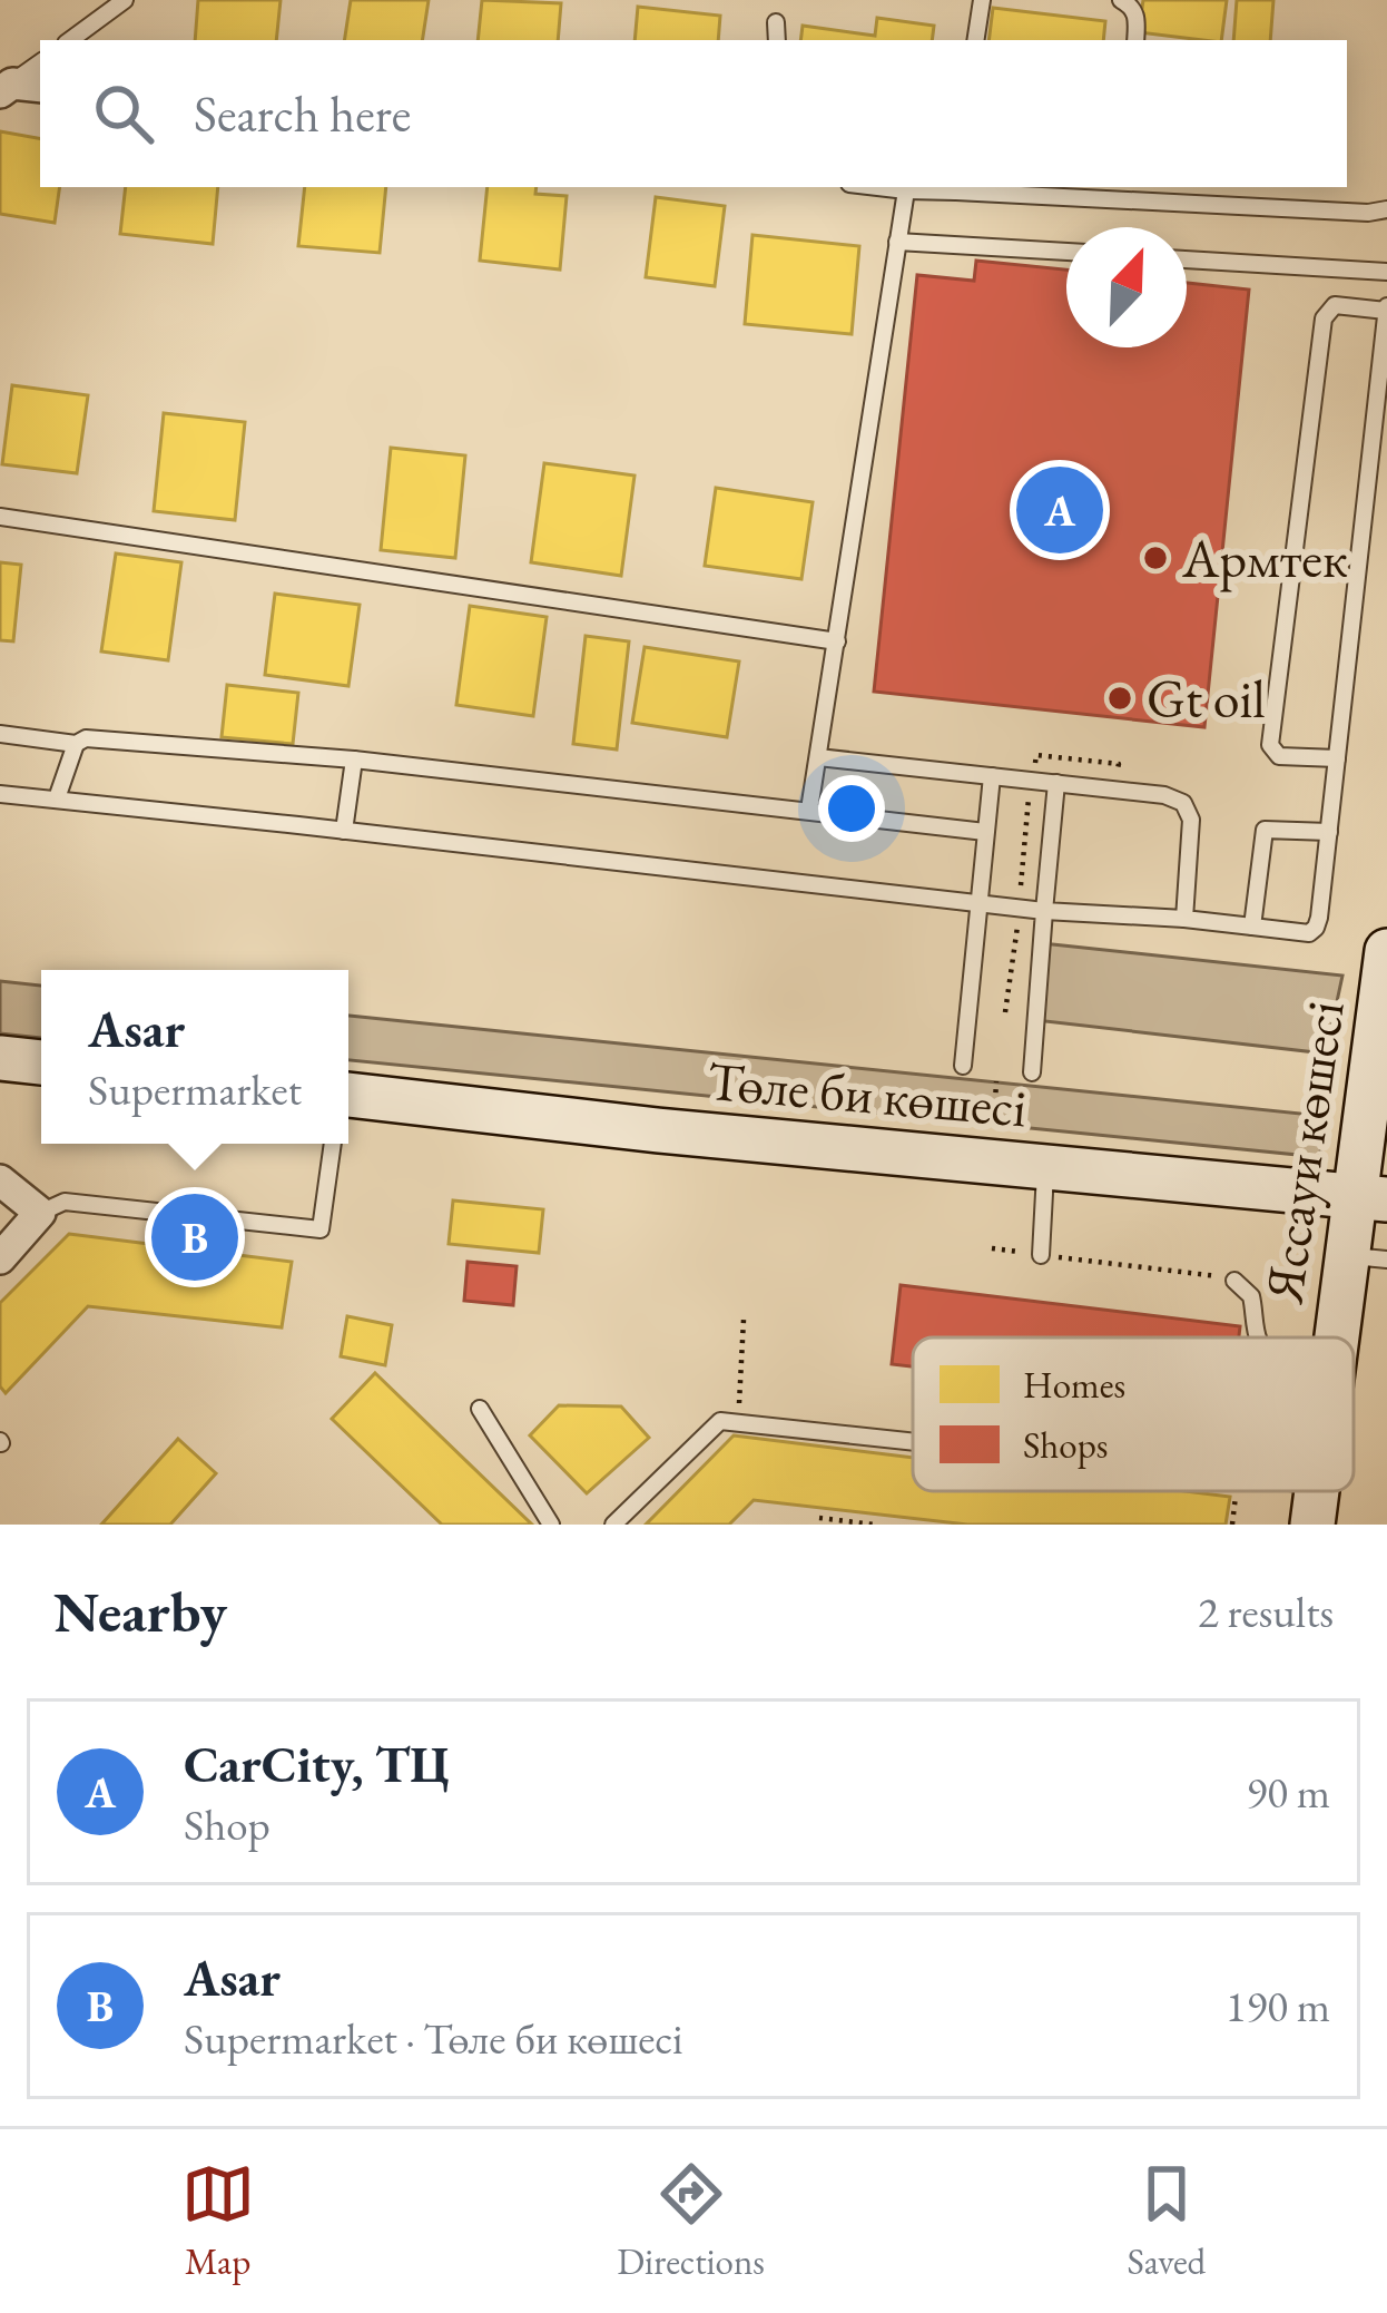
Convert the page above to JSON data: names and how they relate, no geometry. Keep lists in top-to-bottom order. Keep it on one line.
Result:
{"streets":{"street":["Төле би көшесі","Яссауи көшесі"]},"crossings":[["Төле би көшесі","Яссауи көшесі"]],"places":["Армтек","Gt oil"],"legend":["Homes","Shops"],"north":"top right","page":{"search":"Search here","pins":["A","B"],"popup":["Asar","Supermarket"],"heading":["Nearby","2 results"],"list":[{"mark":"A","name":"CarCity, ТЦ","note":"Shop","value":"90 m"},{"mark":"B","name":"Asar","note":"Supermarket · Төле би көшесі","value":"190 m"}],"nav":["Map","Directions","Saved"]}}
